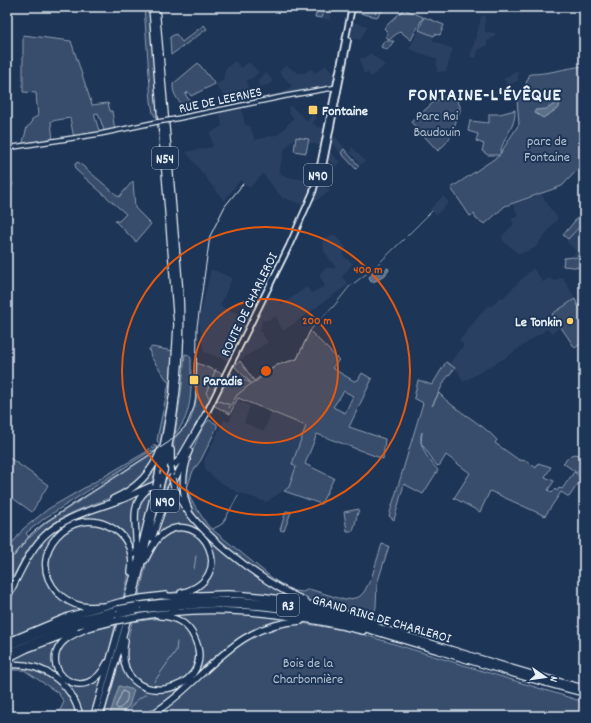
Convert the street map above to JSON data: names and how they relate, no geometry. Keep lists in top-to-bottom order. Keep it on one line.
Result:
{"streets":{"highway":["N54","N90","R3","GRAND RING DE CHARLEROI"],"main road":["ROUTE DE CHARLEROI"],"street":["RUE DE LEERNES"]},"crossings":[["RUE DE LEERNES","N90"],["RUE DE LEERNES","ROUTE DE CHARLEROI"],["N54","N90"],["N90","ROUTE DE CHARLEROI"]],"districts":["FONTAINE-L'ÉVÊQUE"],"parks":["Parc Roi Baudouin","parc de Fontaine","Bois de la Charbonnière"],"places":{"transit":["Fontaine","Paradis"],"other":["Le Tonkin"]},"north":"right","rings":["400 m","200 m"]}
